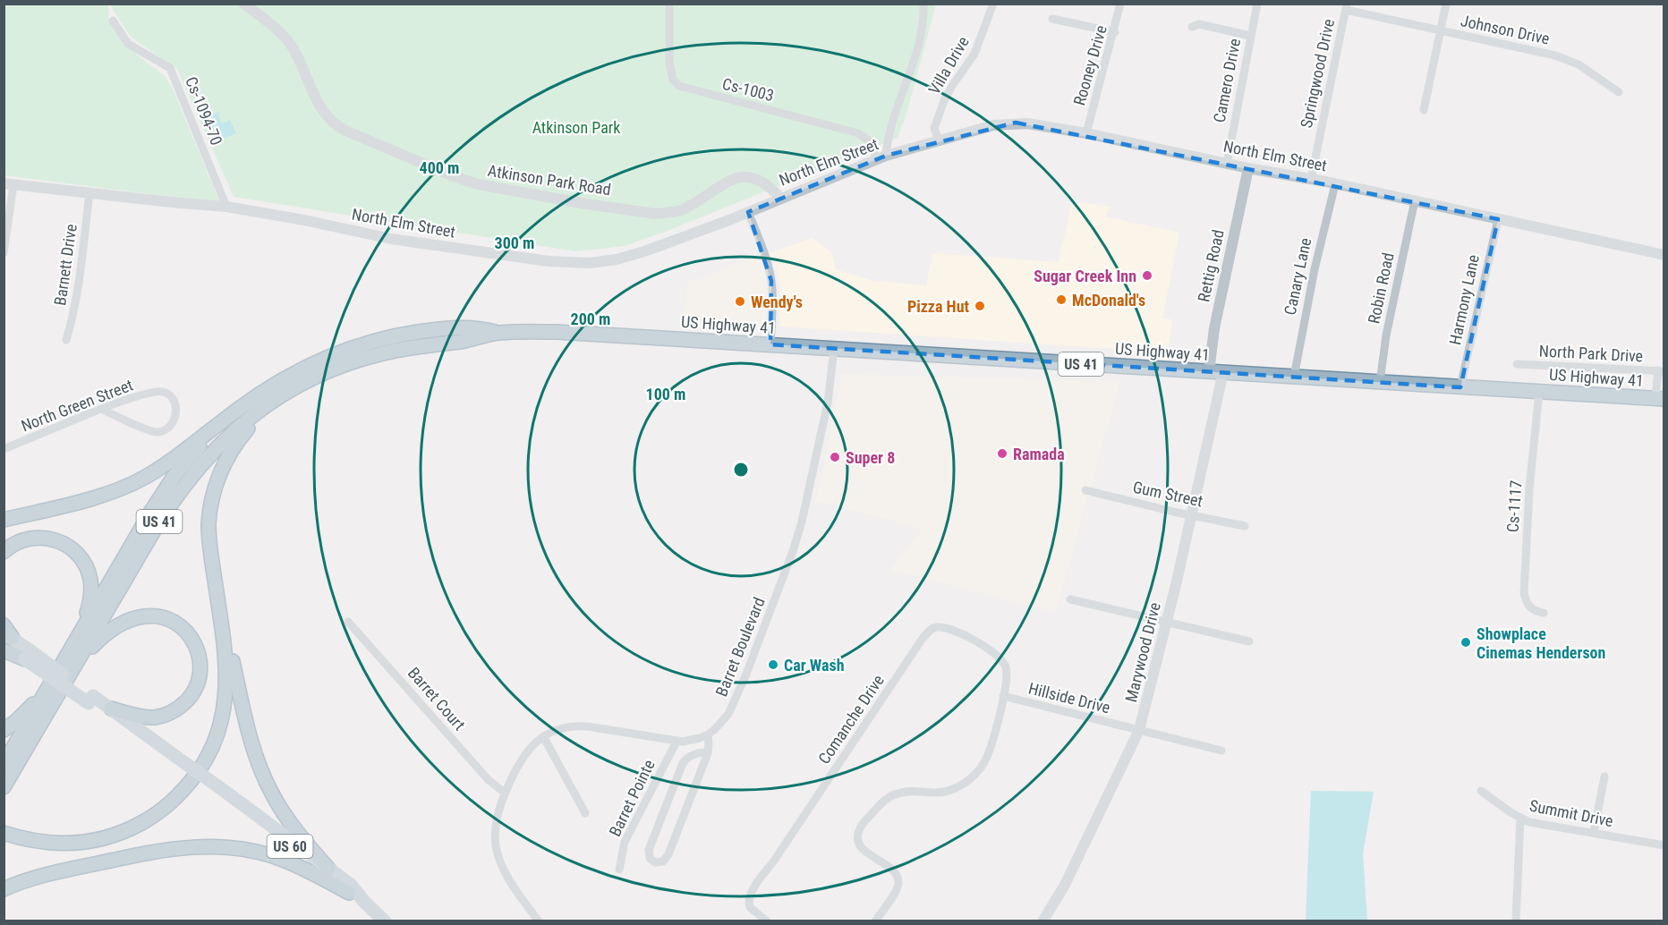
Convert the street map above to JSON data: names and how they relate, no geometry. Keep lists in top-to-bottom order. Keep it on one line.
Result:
{"streets":{"highway":["US Highway 41","US 41"],"main road":["US 60"],"street":["Johnson Drive","Villa Drive","Rooney Drive","Springwood Drive","Camero Drive","Cs-1003","Cs-1094-70","North Elm Street","Atkinson Park Road","Barnett Drive","Rettig Road","Canary Lane","Robin Road","Harmony Lane","North Park Drive","North Green Street","Gum Street","Cs-1117","Barret Boulevard","Marywood Drive","Hillside Drive","Barret Court","Comanche Drive","Barret Pointe","Summit Drive"]},"crossings":[["Johnson Drive","Springwood Drive"],["Villa Drive","North Elm Street"],["Rooney Drive","North Elm Street"],["Springwood Drive","North Elm Street"],["Camero Drive","North Elm Street"],["Cs-1003","North Elm Street"],["Cs-1094-70","North Elm Street"],["North Elm Street","Atkinson Park Road"],["North Elm Street","Barnett Drive"],["North Elm Street","Rettig Road"],["North Elm Street","Canary Lane"],["North Elm Street","Robin Road"],["North Elm Street","Harmony Lane"],["Rettig Road","US Highway 41"],["Canary Lane","US Highway 41"],["Robin Road","US Highway 41"],["Harmony Lane","US Highway 41"],["US Highway 41","US 41"],["US Highway 41","Cs-1117"],["US Highway 41","Barret Boulevard"],["US Highway 41","Marywood Drive"],["Gum Street","Marywood Drive"],["Barret Boulevard","Barret Court"],["Barret Boulevard","Barret Pointe"],["Marywood Drive","Hillside Drive"],["Hillside Drive","Comanche Drive"]],"parks":["Atkinson Park"],"places":["Sugar Creek Inn","McDonald's","Wendy's","Pizza Hut","Ramada","Super 8","Showplace Cinemas Henderson","Car Wash"],"rings":["400 m","300 m","200 m","100 m"]}
